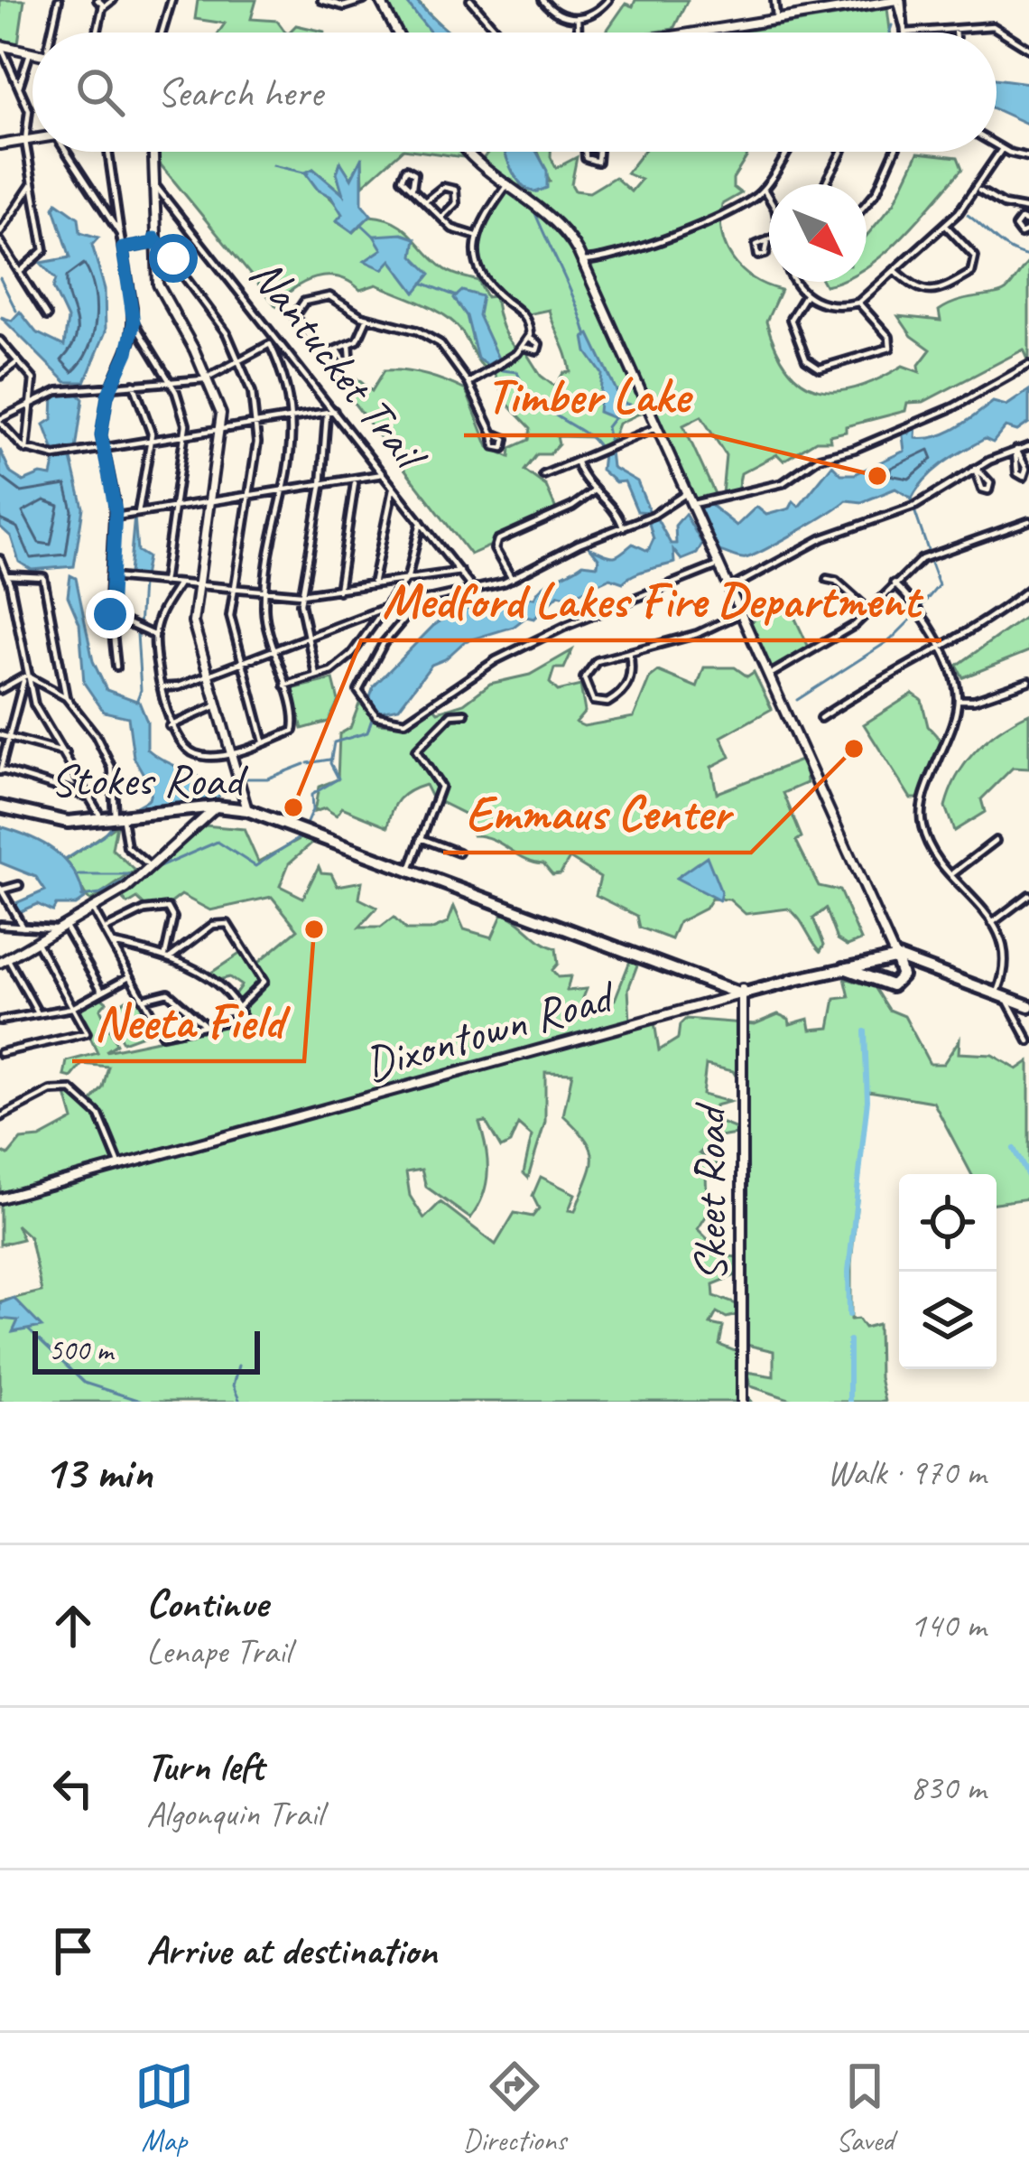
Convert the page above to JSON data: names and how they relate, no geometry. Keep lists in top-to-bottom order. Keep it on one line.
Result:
{"streets":{"main road":["Stokes Road"],"street":["Nantucket Trail","Dixontown Road","Skeet Road"]},"crossings":[["Stokes Road","Dixontown Road"],["Stokes Road","Skeet Road"],["Dixontown Road","Skeet Road"]],"places":["Timber Lake","Emmaus Center","Medford Lakes Fire Department","Neeta Field"],"scale_bar":"500 m","north":"bottom right","page":{"search":"Search here","scale":"500 m","heading":["13 min","Walk · 970 m"],"list":[["Continue","Lenape Trail","140 m"],["Turn left","Algonquin Trail","830 m"],"Arrive at destination"],"nav":["Map","Directions","Saved"]}}
